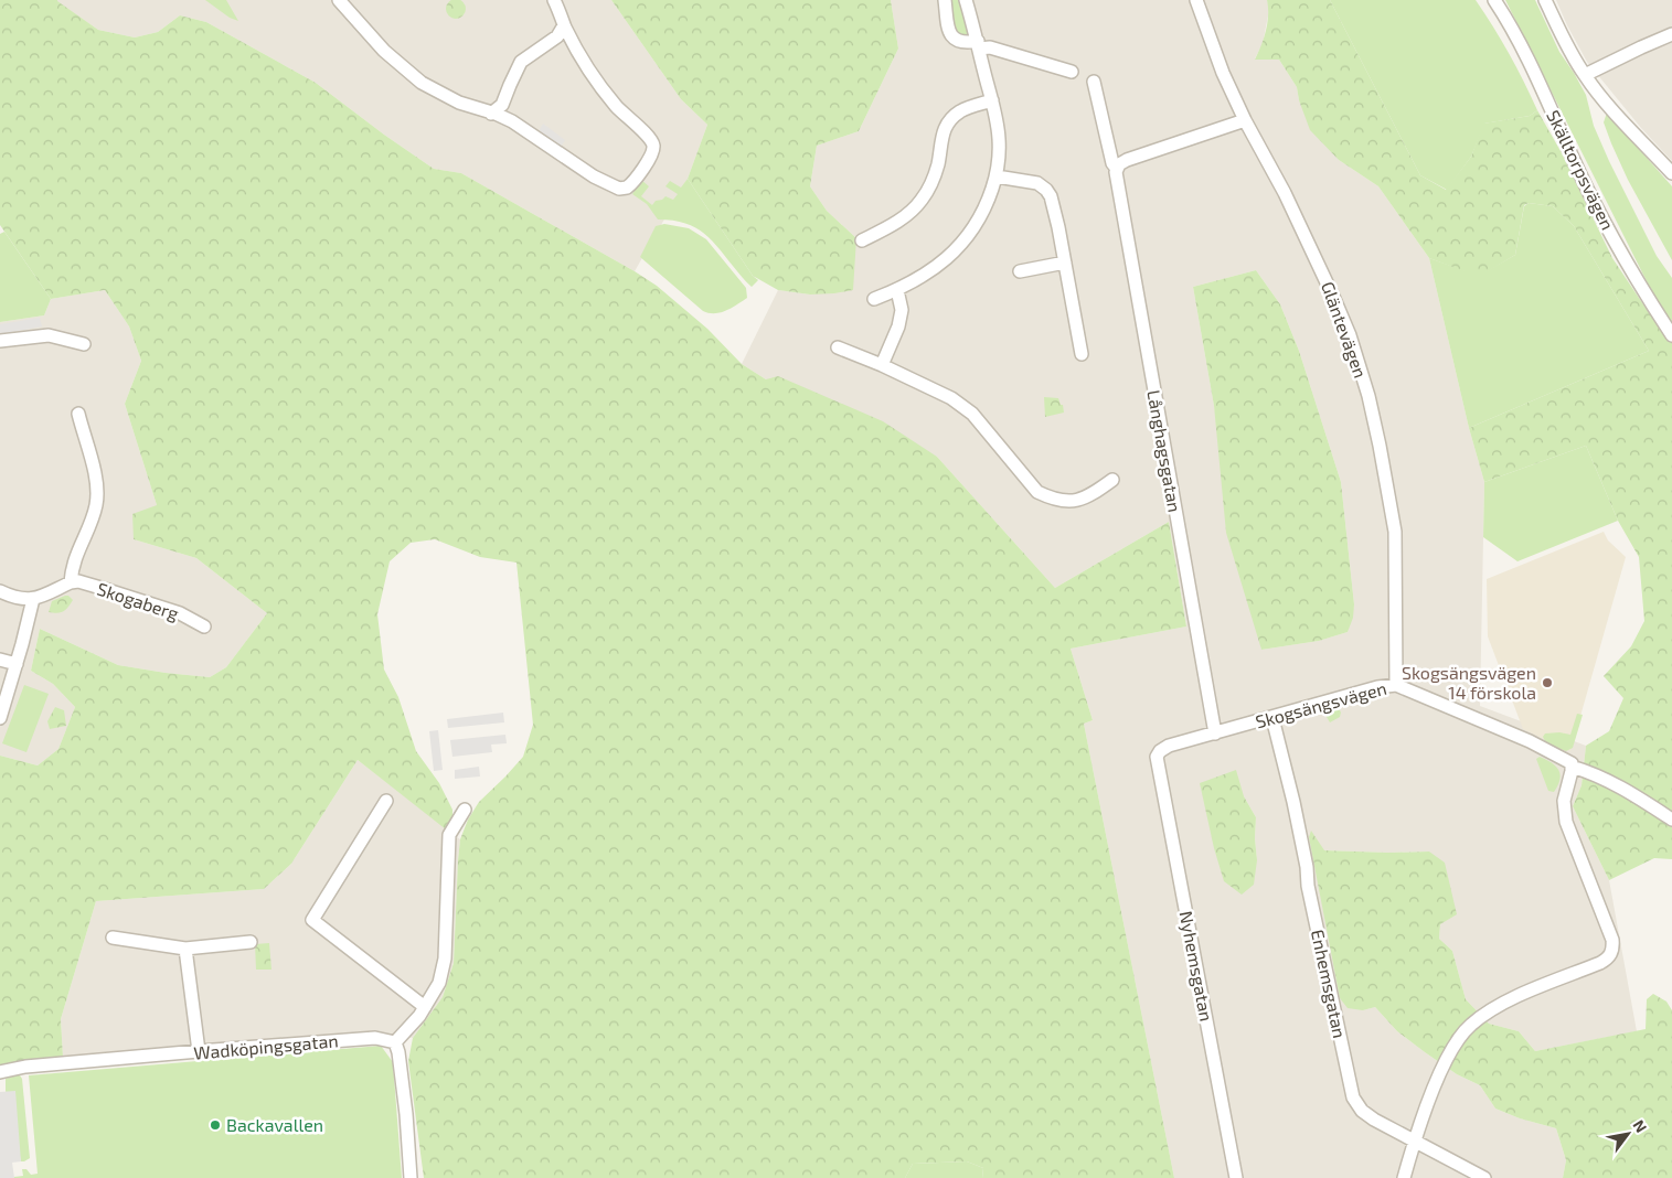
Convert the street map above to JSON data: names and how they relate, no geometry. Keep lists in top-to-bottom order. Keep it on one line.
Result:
{"streets":{"street":["Skälltorpsvägen","Gläntevägen","Långhagsgatan","Skogaberg","Skogsängsvägen","Nyhemsgatan","Enhemsgatan","Wadköpingsgatan"]},"crossings":[["Gläntevägen","Skogsängsvägen"],["Långhagsgatan","Skogsängsvägen"],["Skogsängsvägen","Nyhemsgatan"],["Skogsängsvägen","Enhemsgatan"]],"places":["Skogsängsvägen 14 förskola","Backavallen"],"north":"top right"}
